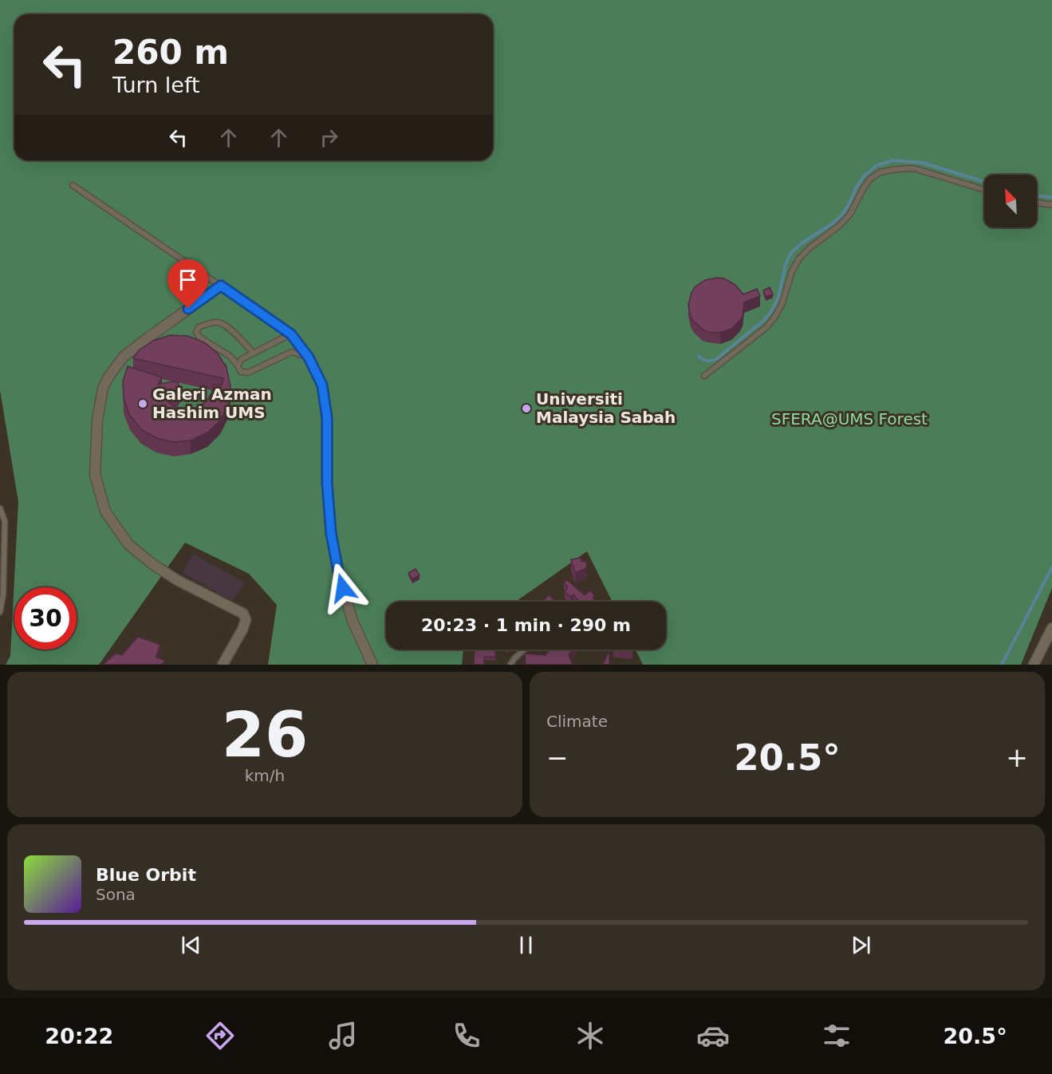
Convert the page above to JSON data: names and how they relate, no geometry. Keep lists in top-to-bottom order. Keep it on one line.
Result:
{"parks":["SFERA@UMS Forest"],"places":["Galeri Azman Hashim UMS","Universiti Malaysia Sabah"],"north":"top left","page":{"turn":["260 m","Turn left"],"limit":"30","trip":"20:23 · 1 min · 290 m","tile":[["26","km/h"],"Climate"],"heat":["−","20.5°","+"],"song":["Blue Orbit","Sona"],"tabs":["20:22","20.5°"]}}
